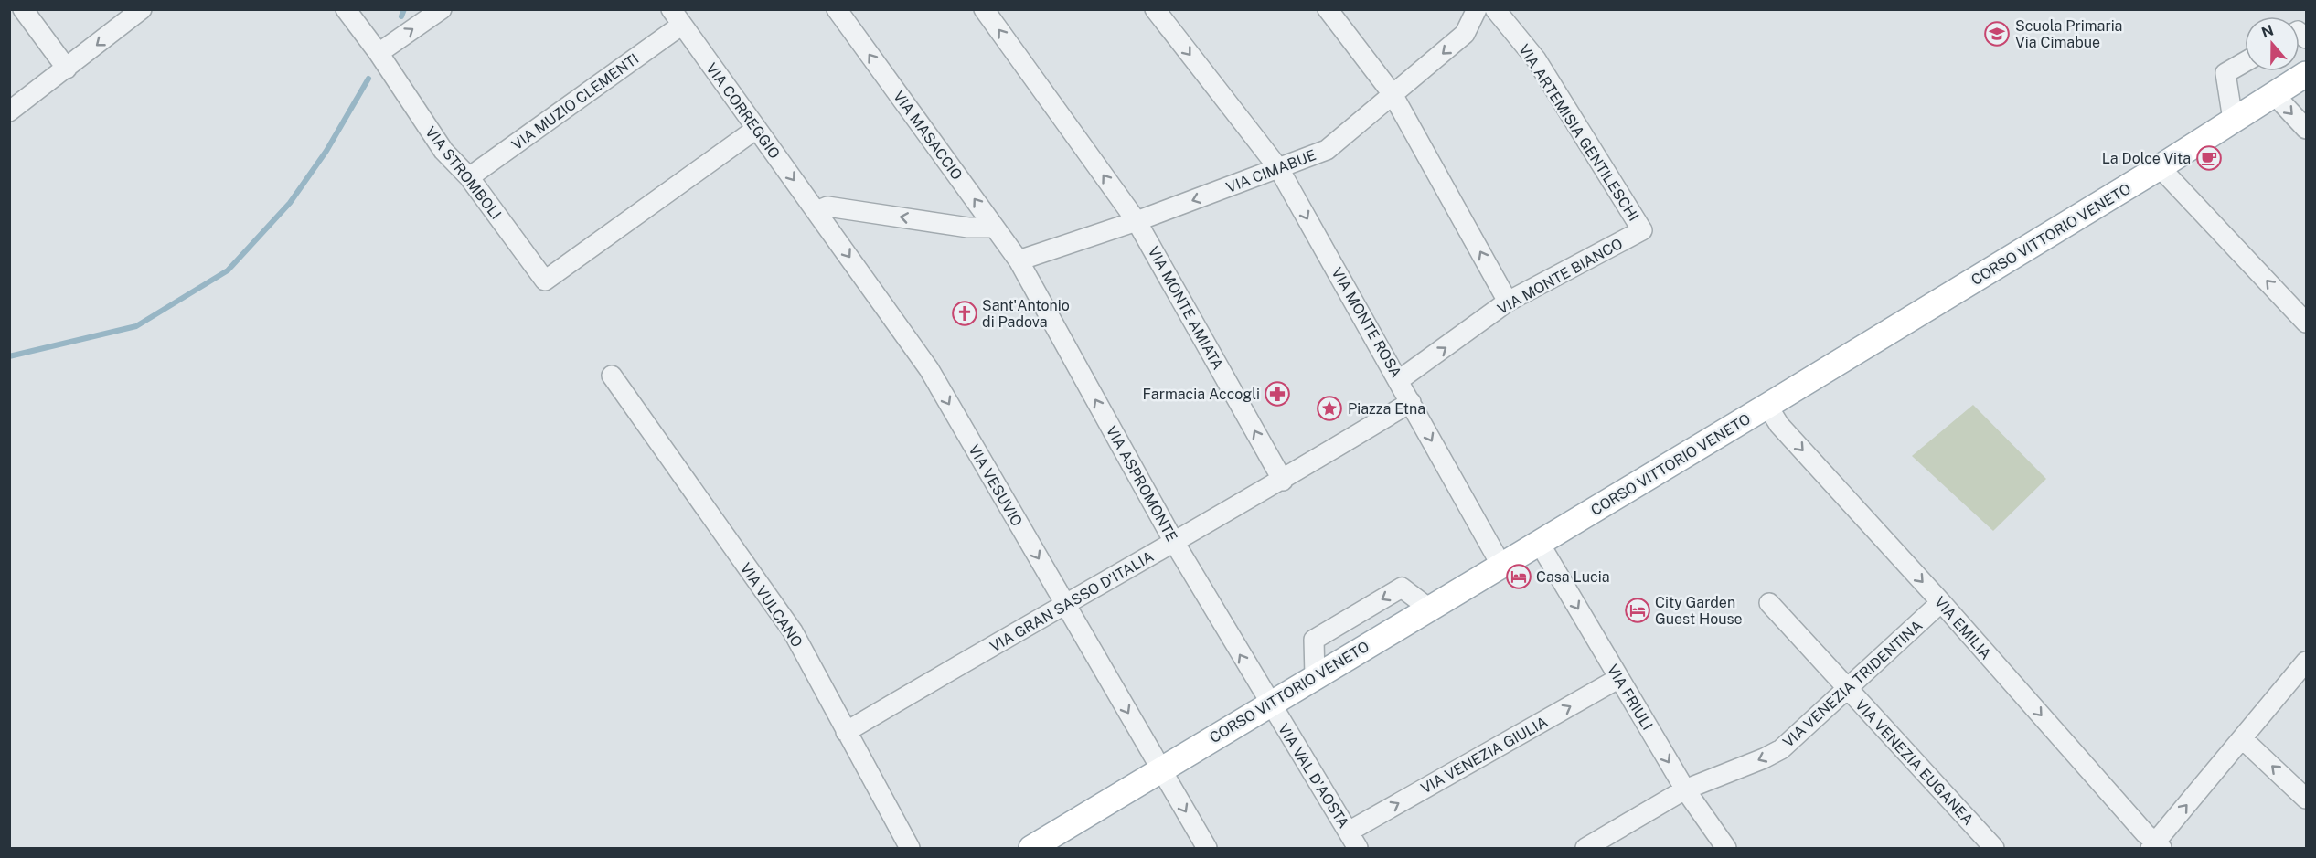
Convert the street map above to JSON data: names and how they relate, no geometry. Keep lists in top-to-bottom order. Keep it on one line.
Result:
{"streets":{"main road":["CORSO VITTORIO VENETO"],"street":["VIA MUZIO CLEMENTI","VIA CORREGGIO","VIA ARTEMISIA GENTILESCHI","VIA MASACCIO","VIA CIMABUE","VIA STROMBOLI","VIA MONTE BIANCO","VIA MONTE AMIATA","VIA MONTE ROSA","VIA ASPROMONTE","VIA VESUVIO","VIA GRAN SASSO D'ITALIA","VIA VULCANO","VIA EMILIA","VIA VENEZIA TRIDENTINA","VIA FRIULI","VIA VENEZIA GIULIA","VIA VENEZIA EUGANEA","VIA VAL D'AOSTA"]},"crossings":[["VIA MUZIO CLEMENTI","VIA CORREGGIO"],["VIA MUZIO CLEMENTI","VIA STROMBOLI"],["VIA CORREGGIO","VIA STROMBOLI"],["VIA CORREGGIO","VIA VESUVIO"],["VIA ARTEMISIA GENTILESCHI","VIA MONTE BIANCO"],["VIA MASACCIO","VIA CIMABUE"],["VIA MASACCIO","VIA ASPROMONTE"],["VIA CIMABUE","VIA MONTE AMIATA"],["VIA CIMABUE","VIA MONTE ROSA"],["VIA CIMABUE","VIA ASPROMONTE"],["CORSO VITTORIO VENETO","VIA MONTE ROSA"],["CORSO VITTORIO VENETO","VIA ASPROMONTE"],["CORSO VITTORIO VENETO","VIA VESUVIO"],["CORSO VITTORIO VENETO","VIA EMILIA"],["CORSO VITTORIO VENETO","VIA FRIULI"],["CORSO VITTORIO VENETO","VIA VAL D'AOSTA"],["VIA MONTE BIANCO","VIA MONTE ROSA"],["VIA MONTE AMIATA","VIA GRAN SASSO D'ITALIA"],["VIA MONTE ROSA","VIA GRAN SASSO D'ITALIA"],["VIA ASPROMONTE","VIA GRAN SASSO D'ITALIA"],["VIA ASPROMONTE","VIA VAL D'AOSTA"],["VIA VESUVIO","VIA GRAN SASSO D'ITALIA"],["VIA GRAN SASSO D'ITALIA","VIA VULCANO"],["VIA EMILIA","VIA VENEZIA TRIDENTINA"],["VIA VENEZIA TRIDENTINA","VIA FRIULI"],["VIA VENEZIA TRIDENTINA","VIA VENEZIA EUGANEA"],["VIA FRIULI","VIA VENEZIA GIULIA"],["VIA VENEZIA GIULIA","VIA VAL D'AOSTA"]],"one_way":["VIA CORREGGIO","VIA MASACCIO","VIA CIMABUE","VIA MONTE BIANCO","VIA MONTE AMIATA","VIA ASPROMONTE","VIA VESUVIO","VIA EMILIA","VIA VENEZIA TRIDENTINA","VIA FRIULI","VIA VENEZIA GIULIA"],"places":{"school or university":["Scuola Primaria Via Cimabue"],"cafe":["La Dolce Vita"],"church":["Sant'Antonio di Padova"],"pharmacy":["Farmacia Accogli"],"place":["Piazza Etna"],"hotel":["Casa Lucia","City Garden Guest House"]},"north":"top"}
